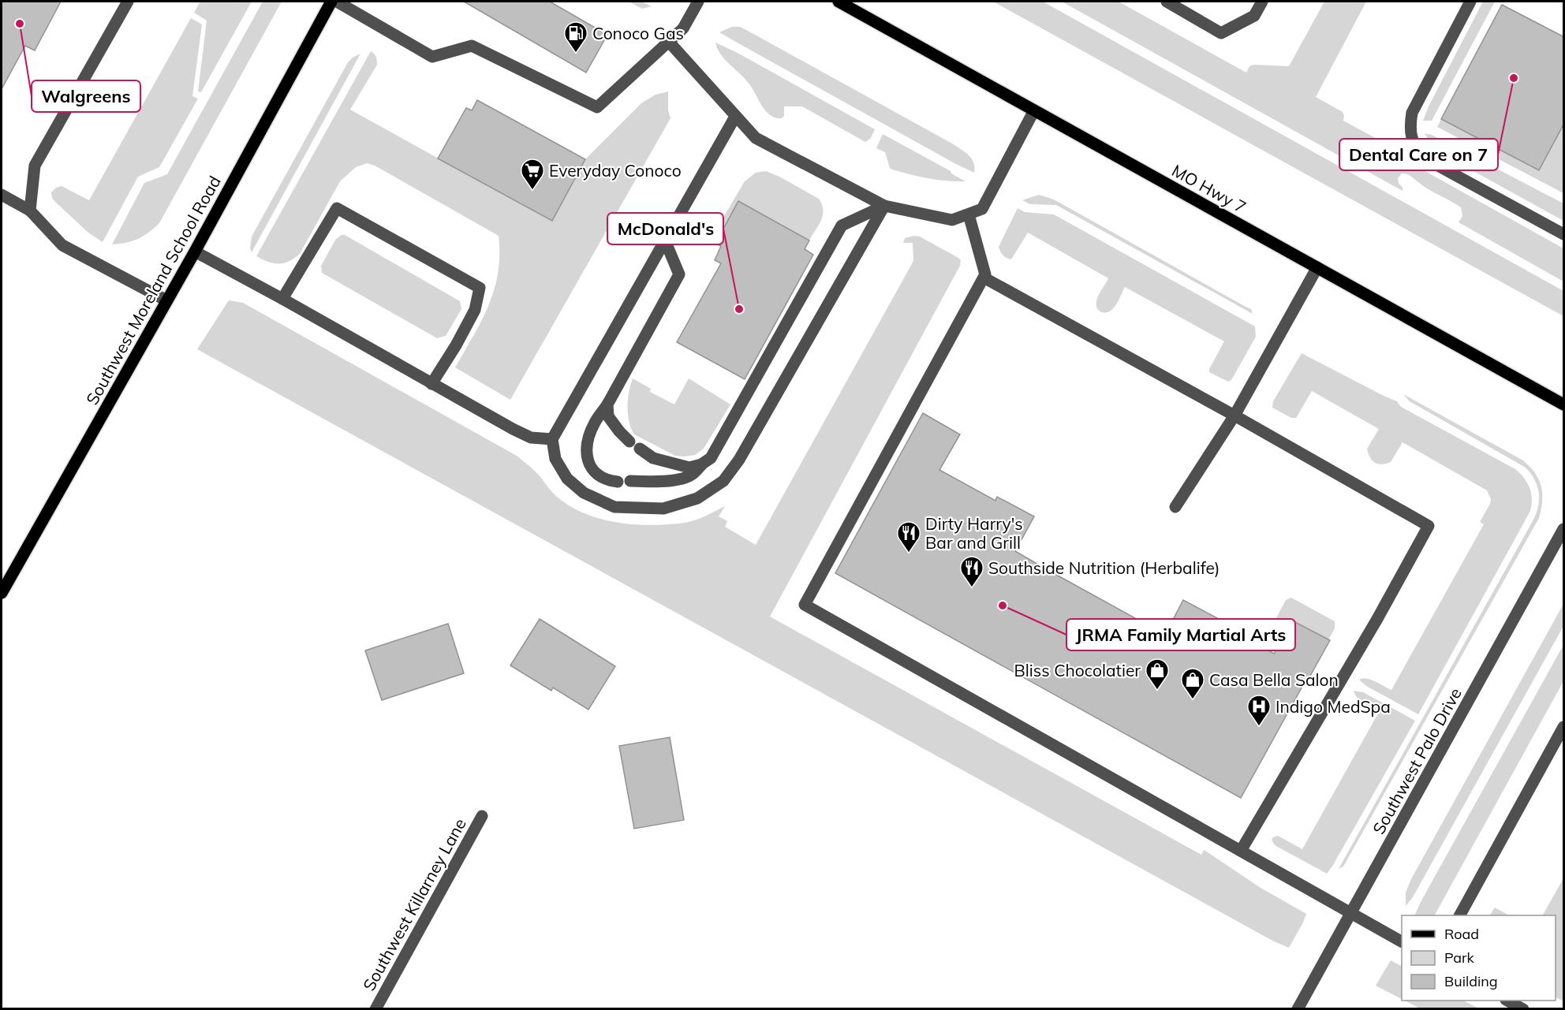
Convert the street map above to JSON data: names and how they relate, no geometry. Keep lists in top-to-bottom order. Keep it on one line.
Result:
{"streets":{"main road":["MO Hwy 7","Southwest Moreland School Road"],"street":["Southwest Palo Drive","Southwest Killarney Lane"]},"places":{"other":["Walgreens","Dental Care on 7","McDonald's","JRMA Family Martial Arts"],"fuel station":["Conoco Gas"],"supermarket":["Everyday Conoco"],"restaurant":["Dirty Harry's Bar and Grill","Southside Nutrition (Herbalife)"],"shop":["Bliss Chocolatier","Casa Bella Salon"],"hospital":["Indigo MedSpa"]},"legend":["Road","Park","Building"]}
